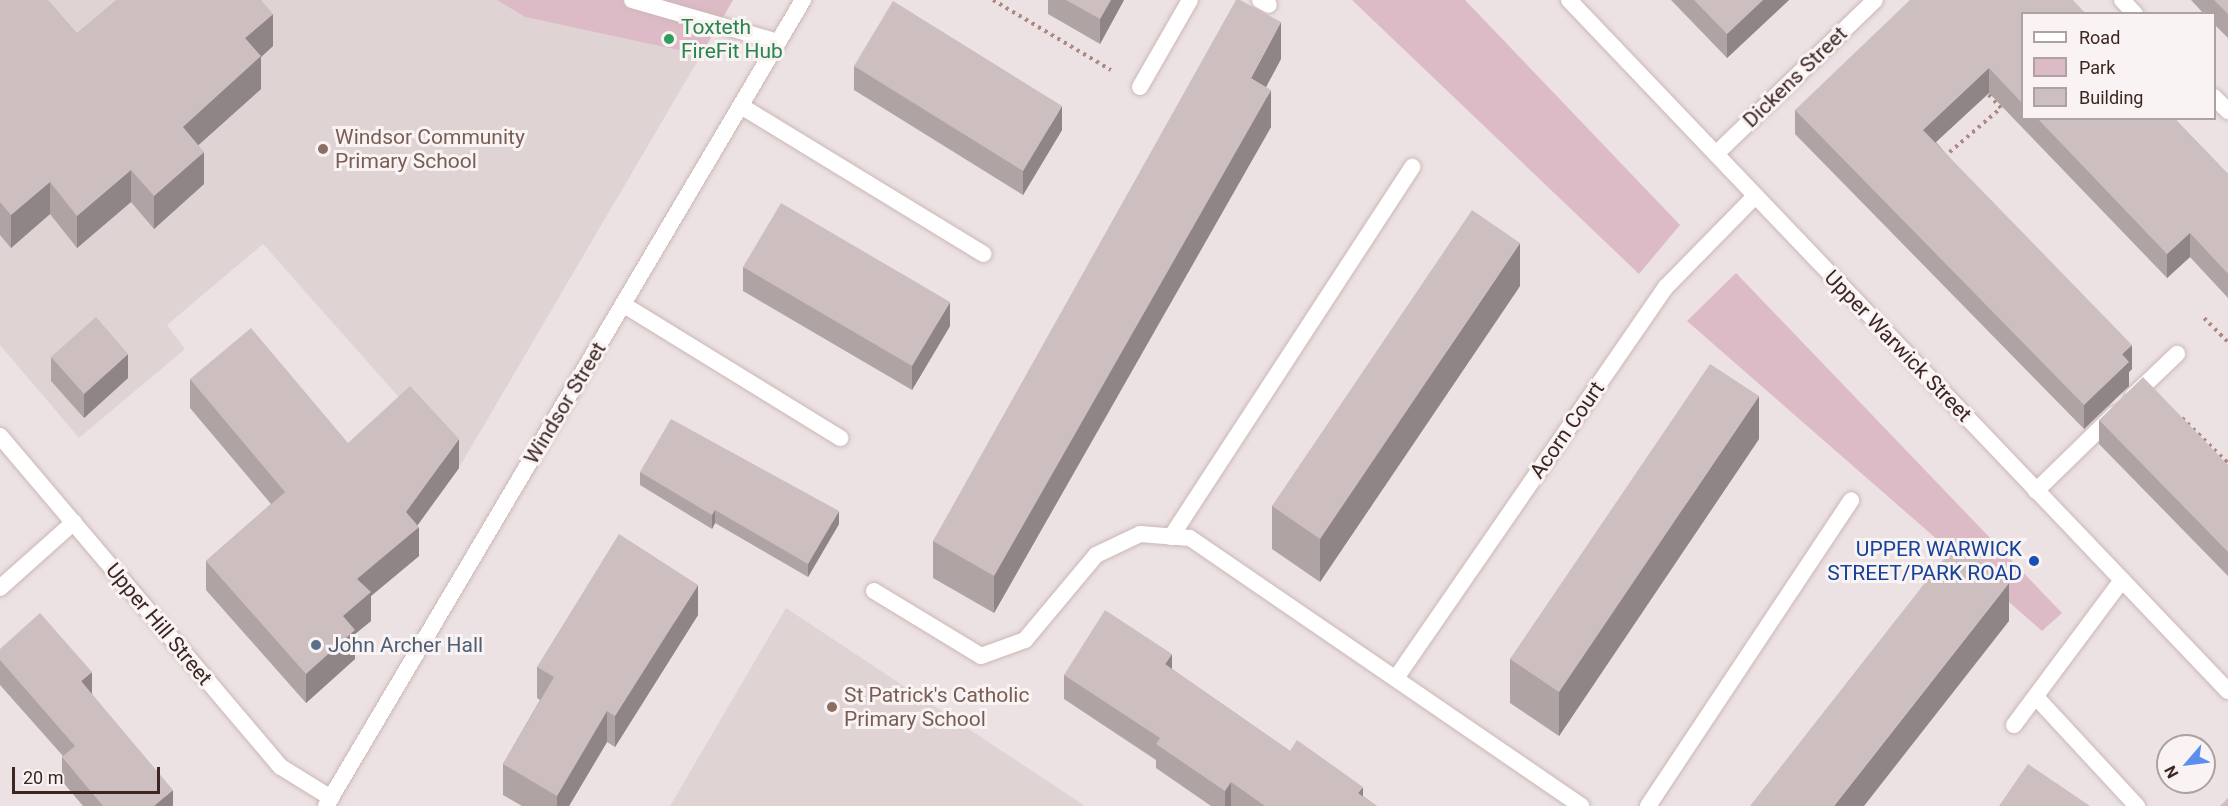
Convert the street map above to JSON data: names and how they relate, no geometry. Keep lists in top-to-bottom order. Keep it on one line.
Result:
{"streets":{"street":["Dickens Street","Upper Warwick Street","Windsor Street","Acorn Court","Upper Hill Street"]},"crossings":[["Dickens Street","Upper Warwick Street"],["Upper Warwick Street","Acorn Court"],["Windsor Street","Upper Hill Street"]],"places":["Toxteth FireFit Hub","Windsor Community Primary School","UPPER WARWICK STREET/PARK ROAD","John Archer Hall","St Patrick's Catholic Primary School"],"legend":["Road","Park","Building"],"scale_bar":"20 m","north":"bottom left"}
